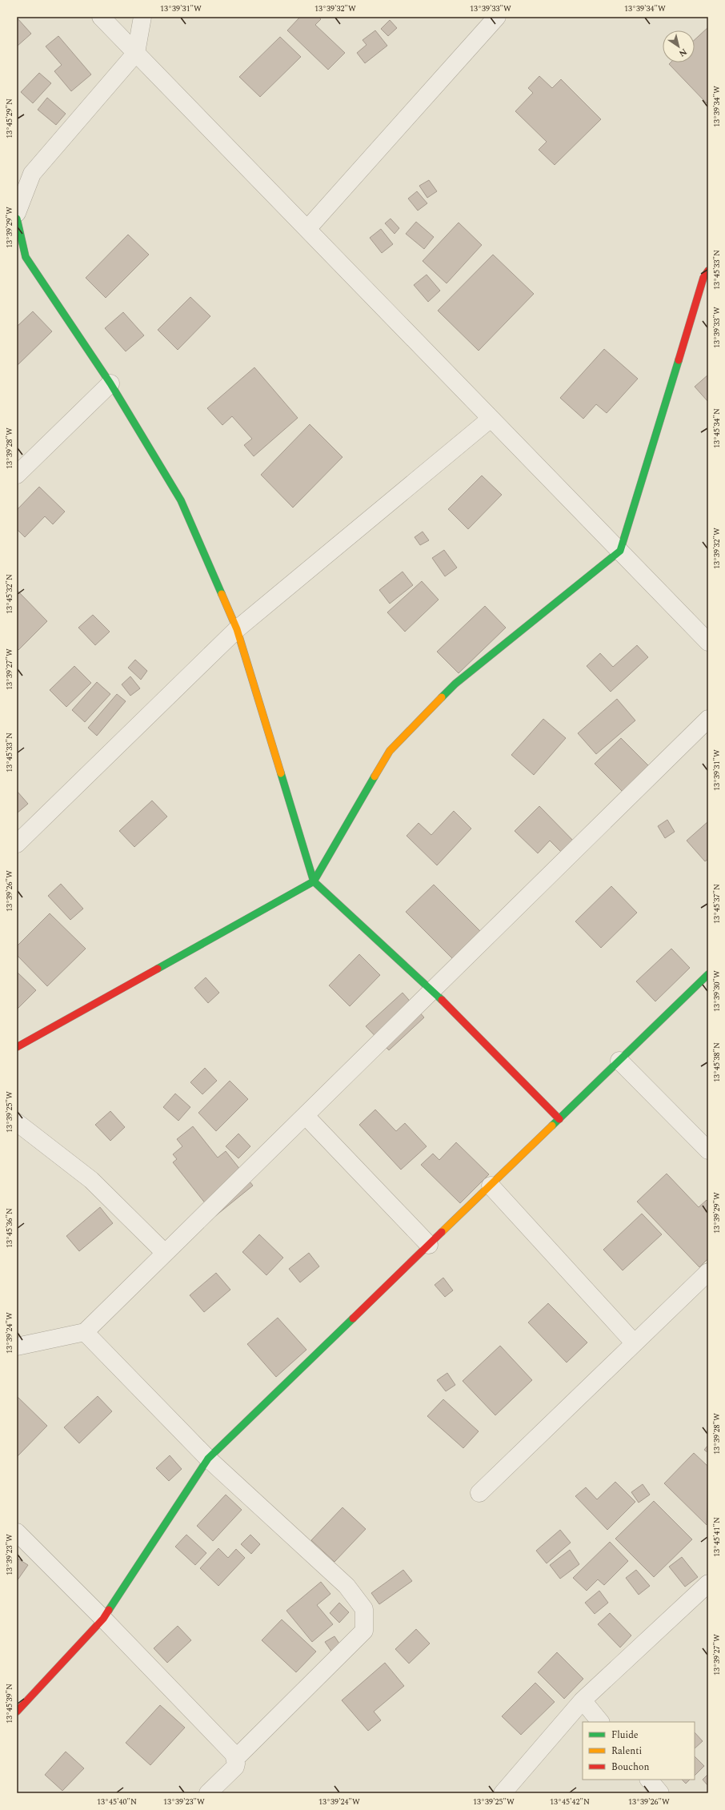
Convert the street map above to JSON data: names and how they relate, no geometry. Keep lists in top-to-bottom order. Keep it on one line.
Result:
{"legend":["Fluide","Ralenti","Bouchon"],"north":"bottom right","coordinates":["13°39'31\"W","13°39'32\"W","13°39'33\"W","13°39'34\"W","13°45'29\"N","13°39'29\"W","13°45'33\"N","13°45'34\"N","13°39'28\"W","13°45'32\"N","13°39'27\"W","13°39'26\"W","13°45'37\"N","13°39'30\"W","13°45'38\"N","13°39'25\"W","13°45'36\"N","13°39'24\"W","13°45'41\"N","13°39'23\"W","13°45'39\"N","13°45'40\"N","13°45'42\"N"]}
